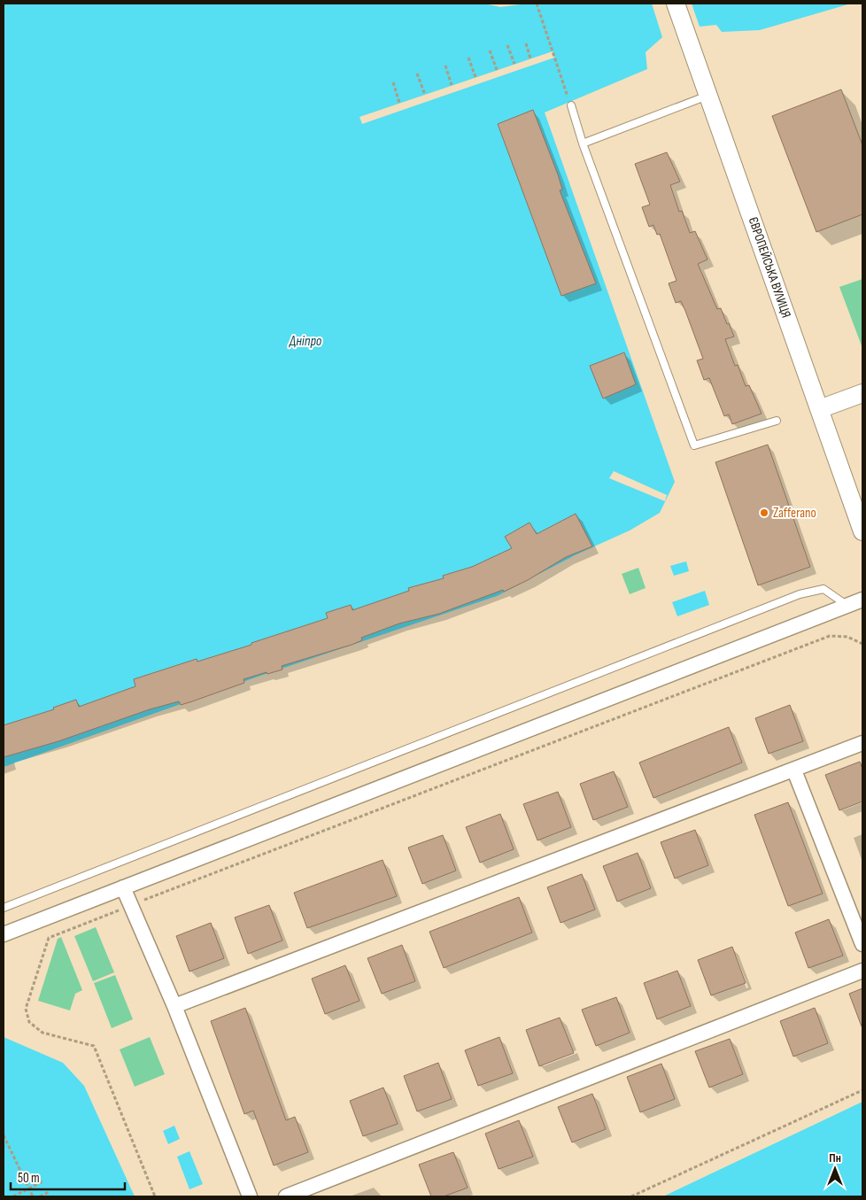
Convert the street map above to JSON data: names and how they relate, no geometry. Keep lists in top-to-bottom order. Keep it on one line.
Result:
{"streets":{"street":["ЄВРОПЕЙСЬКА ВУЛИЦЯ"]},"water":["Дніпро"],"places":["Zafferano"],"scale_bar":"50 m","north":"top"}
